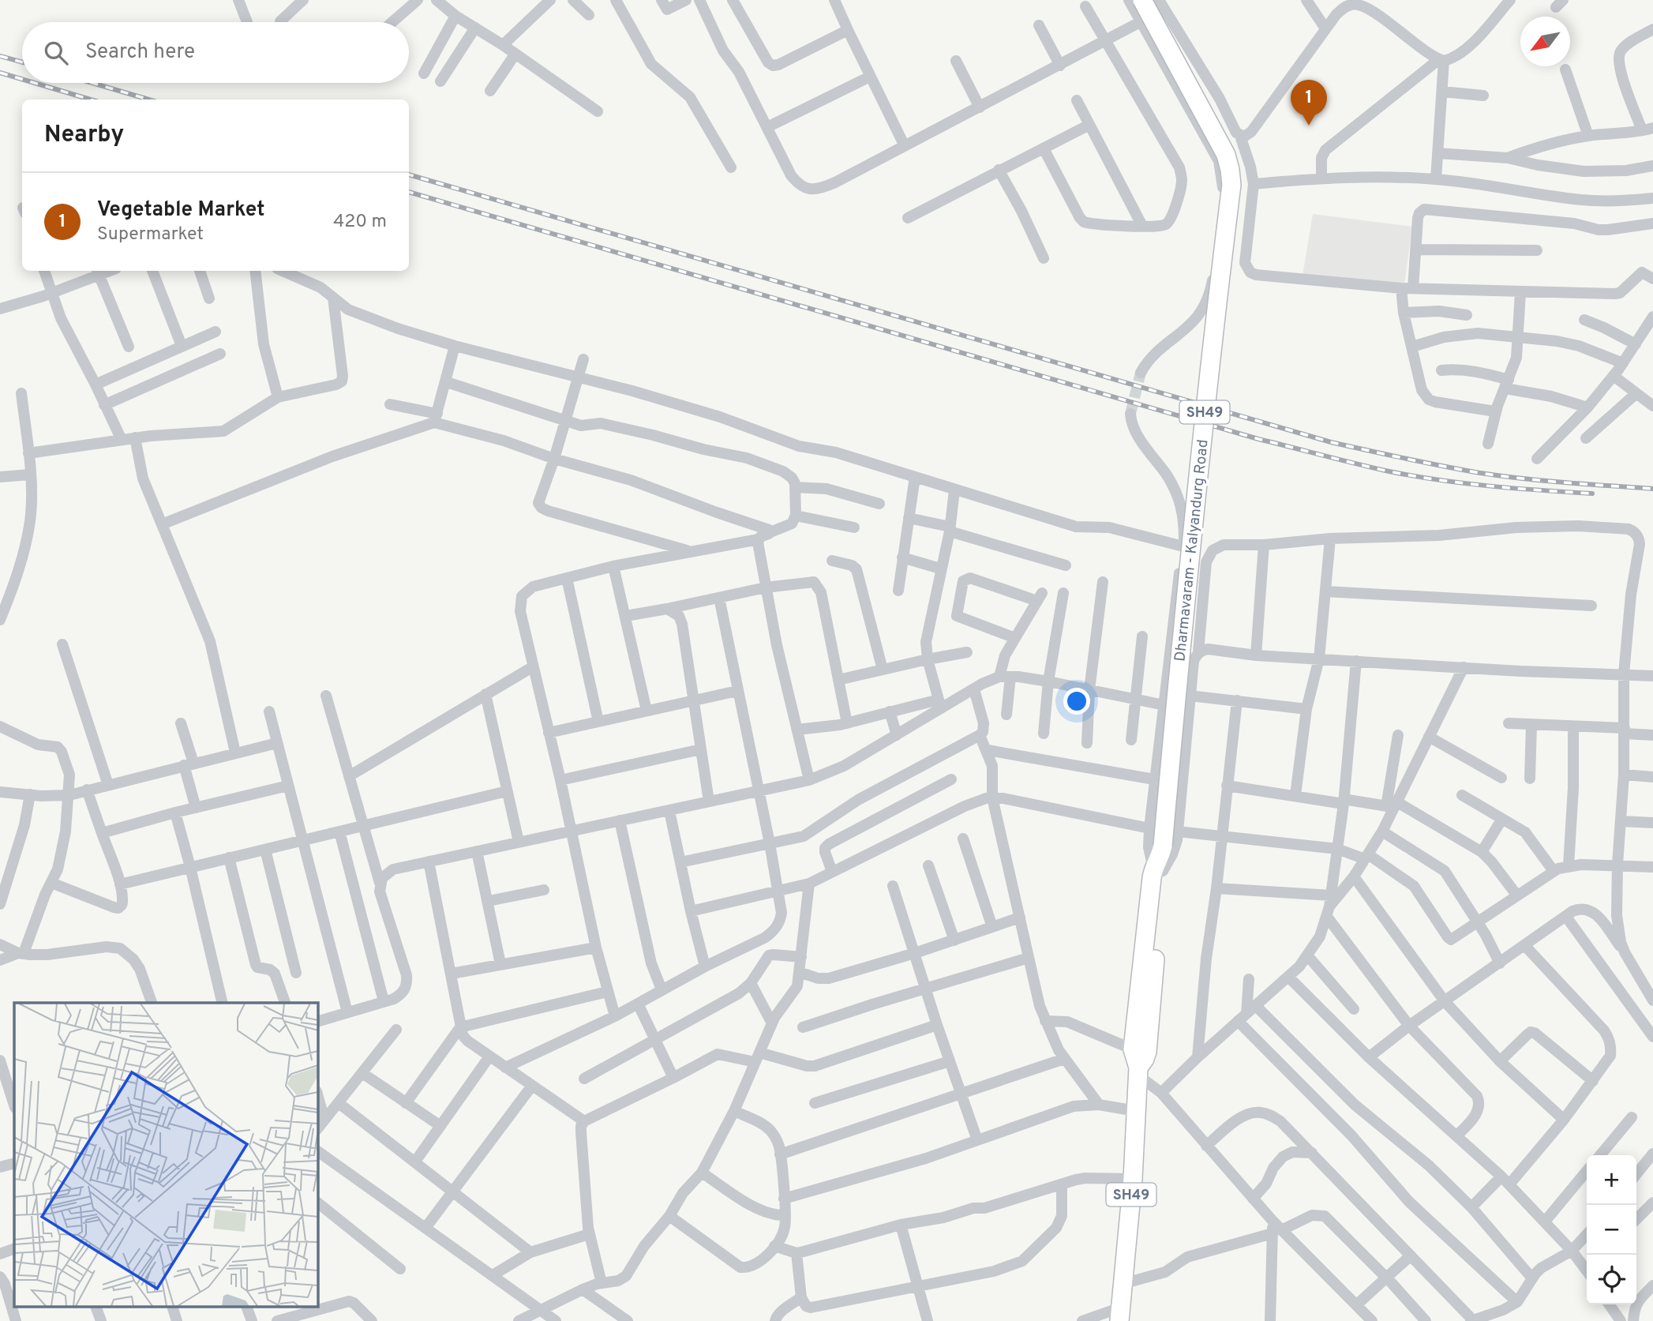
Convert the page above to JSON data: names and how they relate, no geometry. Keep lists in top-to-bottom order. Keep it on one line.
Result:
{"streets":{"main road":["SH49","Dharmavaram - Kalyandurg Road"]},"north":"bottom left","page":{"search":"Search here","pins":"1","heading":"Nearby","list":[{"mark":"1","name":"Vegetable Market","note":"Supermarket","value":"420 m"}],"map_buttons":["+","−"]}}
